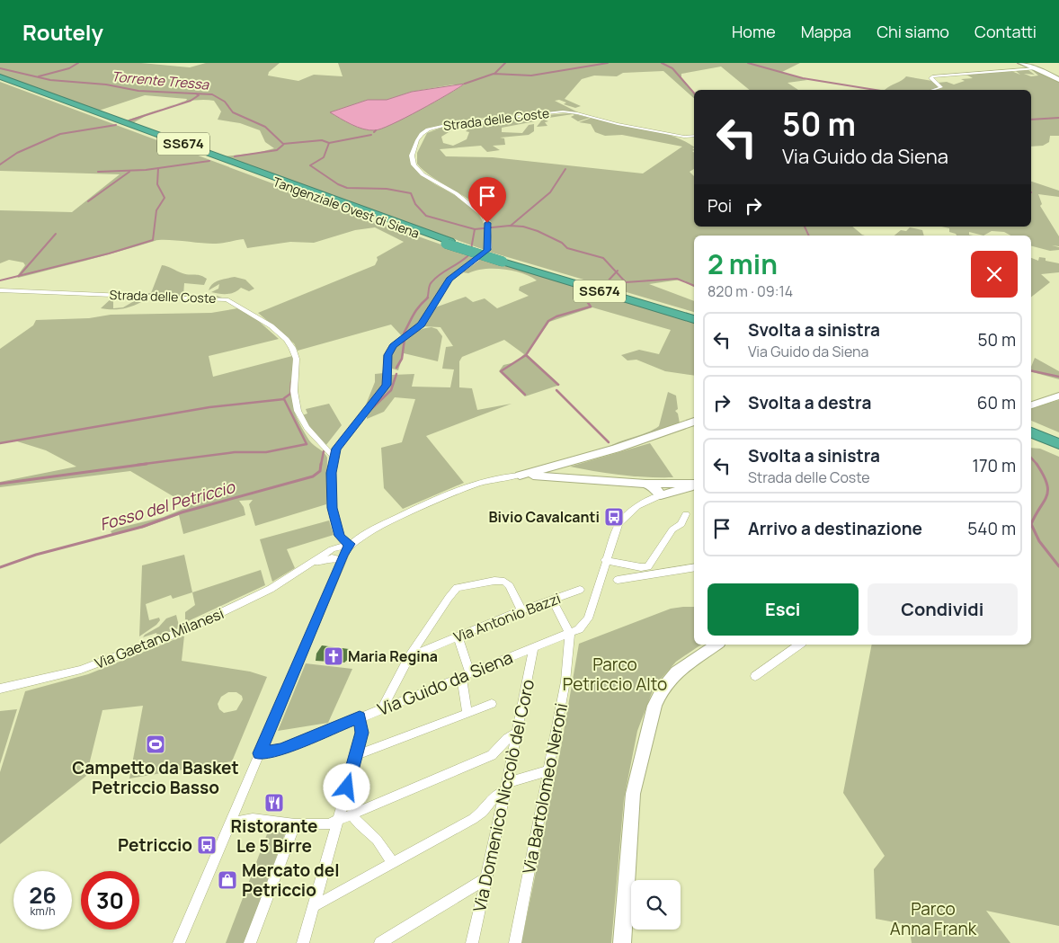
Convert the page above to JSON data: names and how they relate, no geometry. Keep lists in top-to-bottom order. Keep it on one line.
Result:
{"streets":{"highway":["SS674","Tangenziale Ovest di Siena"],"street":["Strada delle Coste","Via Antonio Bazzi","Via Gaetano Milanesi","Via Guido da Siena","Via Bartolomeo Neroni","Via Domenico Niccolò del Coro"]},"crossings":[["Strada delle Coste","Via Gaetano Milanesi"],["Via Guido da Siena","Via Bartolomeo Neroni"],["Via Guido da Siena","Via Domenico Niccolò del Coro"]],"water":["Torrente Tressa","Fosso del Petriccio"],"parks":["Parco Petriccio Alto","Parco Anna Frank"],"places":{"bus stop":["Bivio Cavalcanti","Petriccio"],"church":["Maria Regina"],"sports":["Campetto da Basket Petriccio Basso"],"restaurant":["Ristorante Le 5 Birre"],"shop":["Mercato del Petriccio"]},"page":{"header":"Routely","nav":["Home","Mappa","Chi siamo","Contatti"],"turn":["50 m","Via Guido da Siena"],"then":"Poi","heading":["2 min","820 m · 09:14"],"list":[{"name":"Svolta a sinistra","note":"Via Guido da Siena","value":"50 m"},{"name":"Svolta a destra","value":"60 m"},{"name":"Svolta a sinistra","note":"Strada delle Coste","value":"170 m"},{"name":"Arrivo a destinazione","value":"540 m"}],"buttons":["Esci","Condividi"],"speed":"26 km/h","limit":"30"}}
